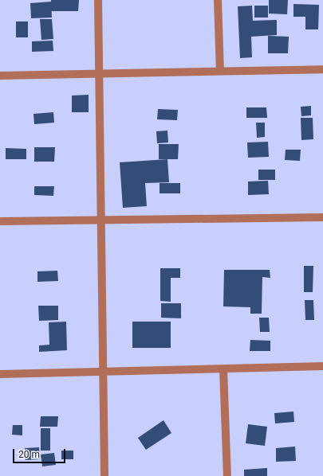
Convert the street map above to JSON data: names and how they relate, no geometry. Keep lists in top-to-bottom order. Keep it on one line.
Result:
{"scale_bar":"20 m"}
